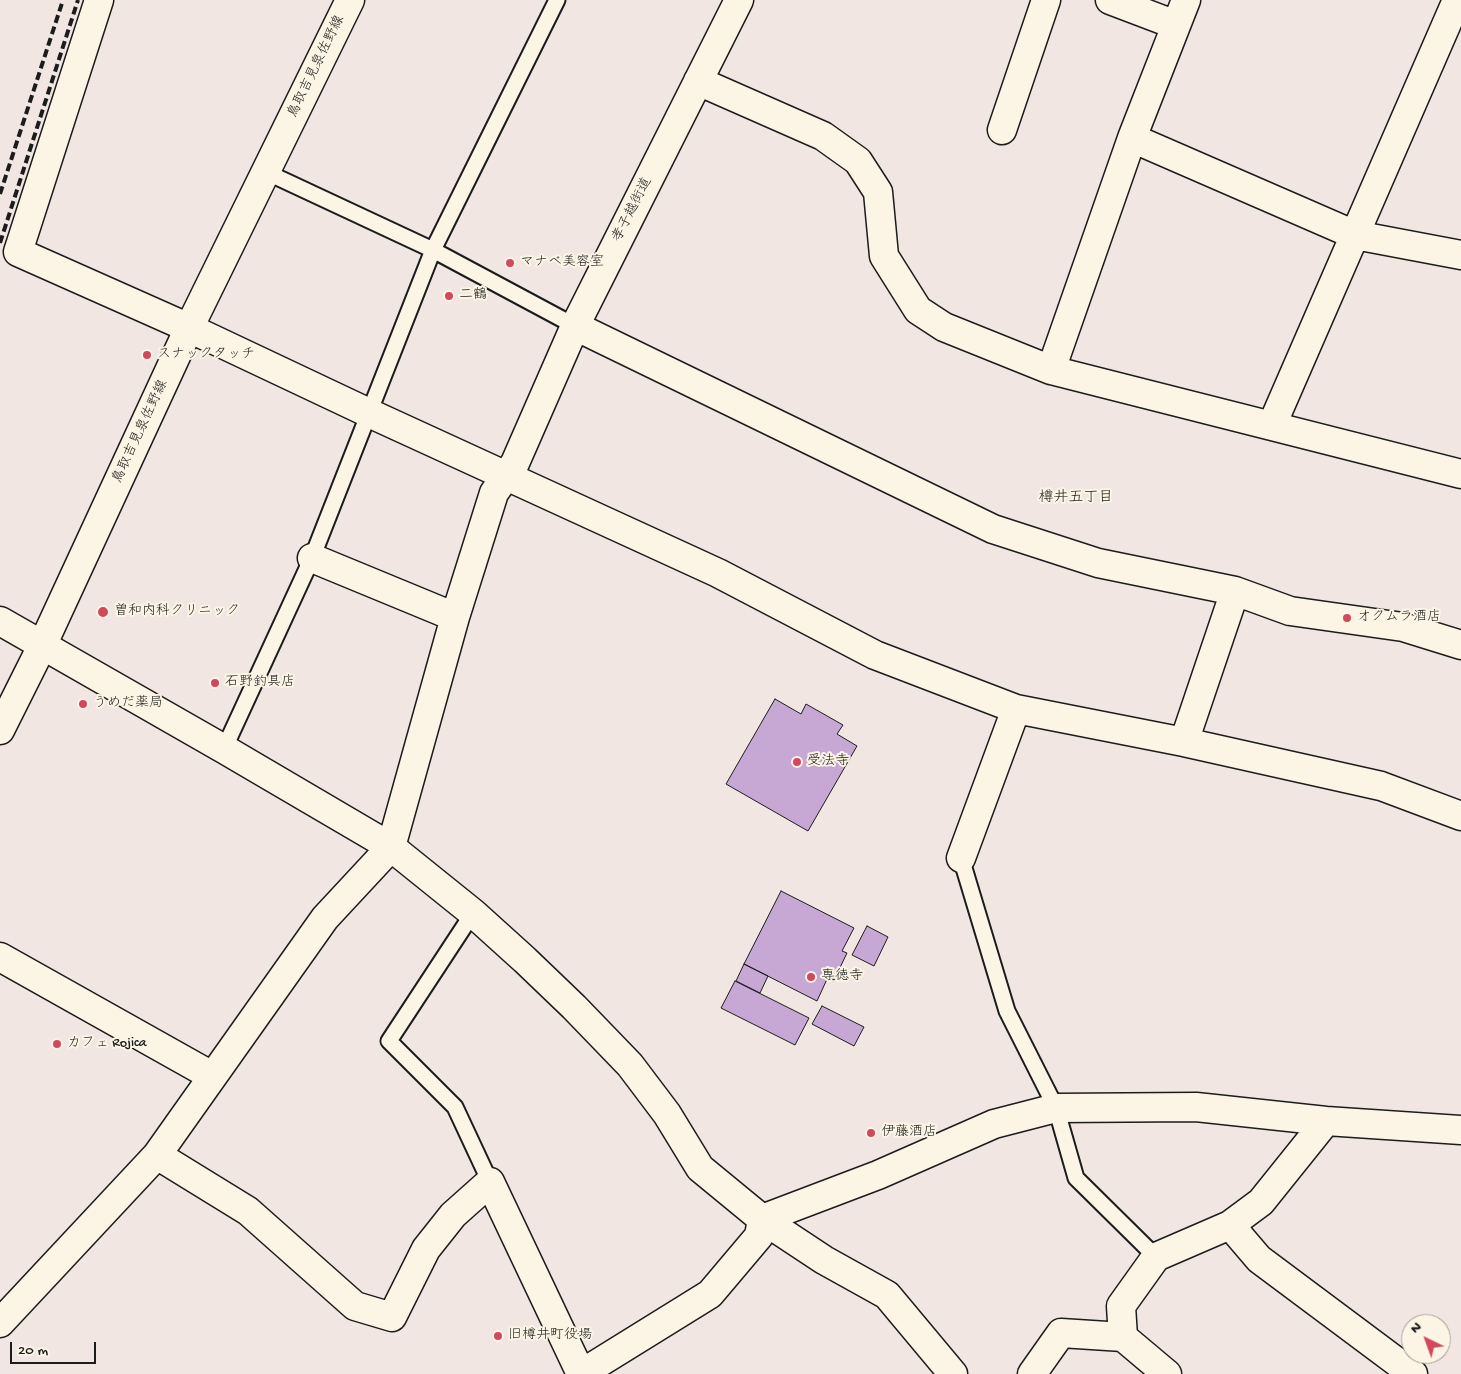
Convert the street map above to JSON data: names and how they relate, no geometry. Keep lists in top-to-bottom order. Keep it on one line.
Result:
{"streets":{"street":["鳥取吉見泉佐野線","孝子越街道"]},"districts":["樽井五丁目"],"places":["マナベ美容室","二鶴","スナックタッチ","曽和内科クリニック","オクムラ酒店","石野釣具店","うめだ薬局","受法寺","専徳寺","カフェ Rojica","伊藤酒店","旧樽井町役場"],"scale_bar":"20 m","north":"top left"}
